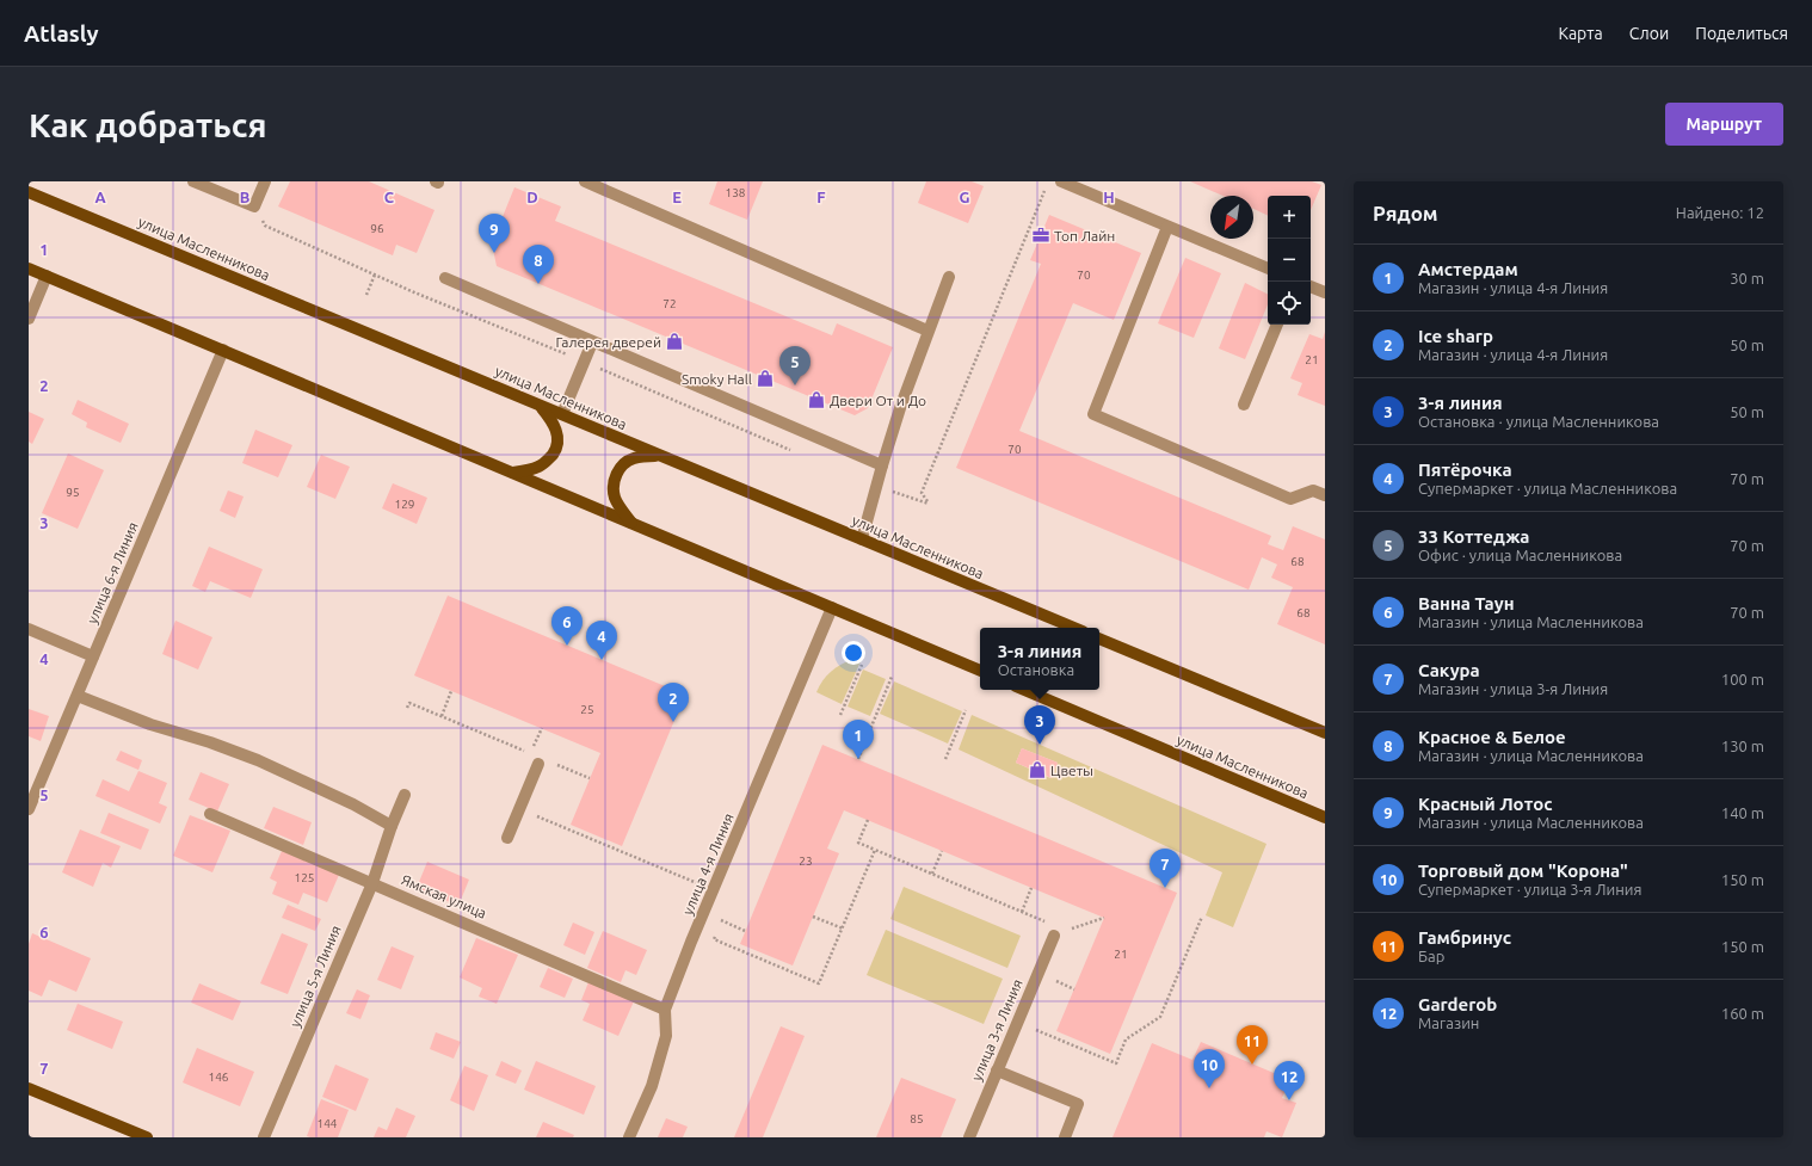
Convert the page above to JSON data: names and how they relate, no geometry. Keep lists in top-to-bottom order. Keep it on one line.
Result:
{"streets":{"main road":["улица Масленникова"],"street":["улица 6-я Линия","улица 4-я Линия","Ямская улица","улица 5-я Линия","улица 3-я Линия"]},"crossings":[["улица 4-я Линия","Ямская улица"],["Ямская улица","улица 5-я Линия"]],"places":{"office":["Топ Лайн"],"shop":["Галерея дверей","Smoky Hall","Двери От и До","Цветы"]},"house_numbers":["138","96","70","72","21","70","95","129","68","68","25","23","125","21","146","85","144"],"north":"bottom left","page":{"header":"Atlasly","nav":["Карта","Слои","Поделиться"],"buttons":"Маршрут","title":"Как добраться","heading":["Рядом","Найдено: 12"],"map_buttons":["+","−"],"pins":["9","8","5","6","4","2","3","1","7","11","10","12"],"list":[{"mark":"1","name":"Амстердам","note":"Магазин · улица 4-я Линия","value":"30 m"},{"mark":"2","name":"Ice sharp","note":"Магазин · улица 4-я Линия","value":"50 m"},{"mark":"3","name":"3-я линия","note":"Остановка · улица Масленникова","value":"50 m"},{"mark":"4","name":"Пятёрочка","note":"Супермаркет · улица Масленникова","value":"70 m"},{"mark":"5","name":"33 Коттеджа","note":"Офис · улица Масленникова","value":"70 m"},{"mark":"6","name":"Ванна Таун","note":"Магазин · улица Масленникова","value":"70 m"},{"mark":"7","name":"Сакура","note":"Магазин · улица 3-я Линия","value":"100 m"},{"mark":"8","name":"Красное & Белое","note":"Магазин · улица Масленникова","value":"130 m"},{"mark":"9","name":"Красный Лотос","note":"Магазин · улица Масленникова","value":"140 m"},{"mark":"10","name":"Торговый дом \"Корона\"","note":"Супермаркет · улица 3-я Линия","value":"150 m"},{"mark":"11","name":"Гамбринус","note":"Бар","value":"150 m"},{"mark":"12","name":"Garderob","note":"Магазин","value":"160 m"}],"popup":["3-я линия","Остановка"]},"grid":{"columns":["A","B","C","D","E","F","G","H"],"rows":["1","2","3","4","5","6","7"]}}
